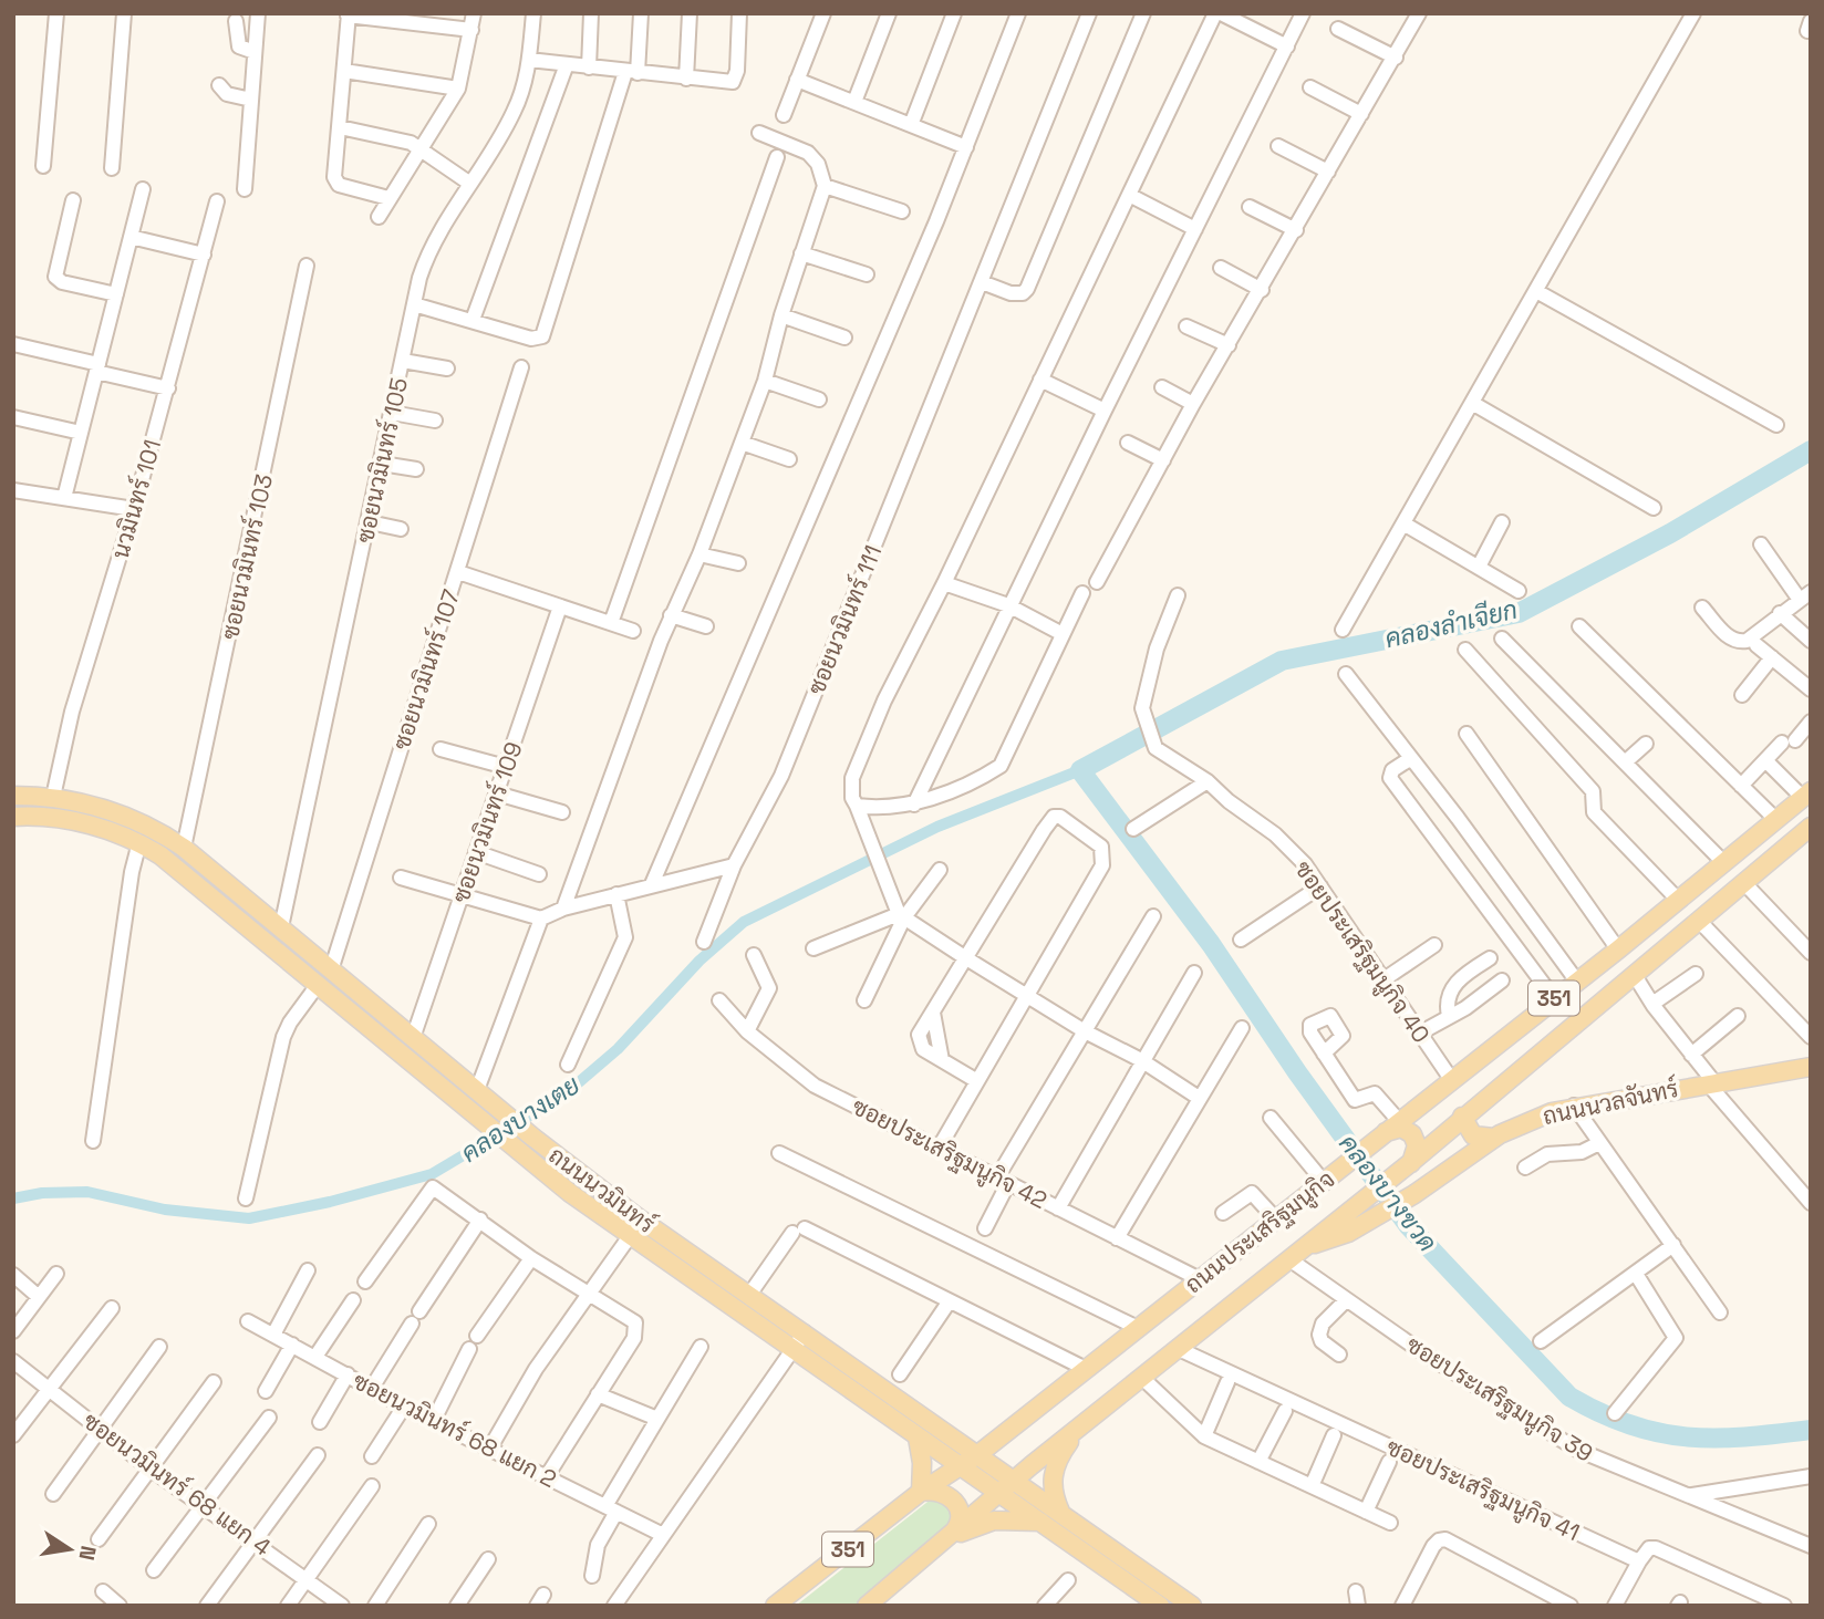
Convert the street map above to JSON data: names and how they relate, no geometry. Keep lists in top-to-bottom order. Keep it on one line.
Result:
{"streets":{"main road":["351","ถนนนวลจันทร์","ถนนนวมินทร์","ถนนประเสริฐมนูกิจ"],"street":["ซอยนวมินทร์ 105","นวมินทร์ 101","ซอยนวมินทร์ 103","ซอยนวมินทร์ 111","ซอยนวมินทร์ 107","ซอยนวมินทร์ 109","ซอยประเสริฐมนูกิจ 40","ซอยประเสริฐมนูกิจ 42","ซอยประเสริฐมนูกิจ 39","ซอยนวมินทร์ 68 แยก 2","ซอยนวมินทร์ 68 แยก 4","ซอยประเสริฐมนูกิจ 41"]},"crossings":[["ซอยนวมินทร์ 105","ถนนนวมินทร์"],["นวมินทร์ 101","ถนนนวมินทร์"],["ซอยนวมินทร์ 103","ถนนนวมินทร์"],["ซอยนวมินทร์ 107","ถนนนวมินทร์"],["ซอยนวมินทร์ 109","ถนนนวมินทร์"],["ซอยประเสริฐมนูกิจ 40","ถนนประเสริฐมนูกิจ"],["ถนนนวลจันทร์","ถนนประเสริฐมนูกิจ"],["ซอยประเสริฐมนูกิจ 42","ถนนประเสริฐมนูกิจ"],["ถนนนวมินทร์","ถนนประเสริฐมนูกิจ"],["ถนนประเสริฐมนูกิจ","ซอยประเสริฐมนูกิจ 39"],["ถนนประเสริฐมนูกิจ","ซอยประเสริฐมนูกิจ 41"]],"water":["คลองลำเจียก","คลองบางเตย","คลองบางขวด"],"north":"right"}
